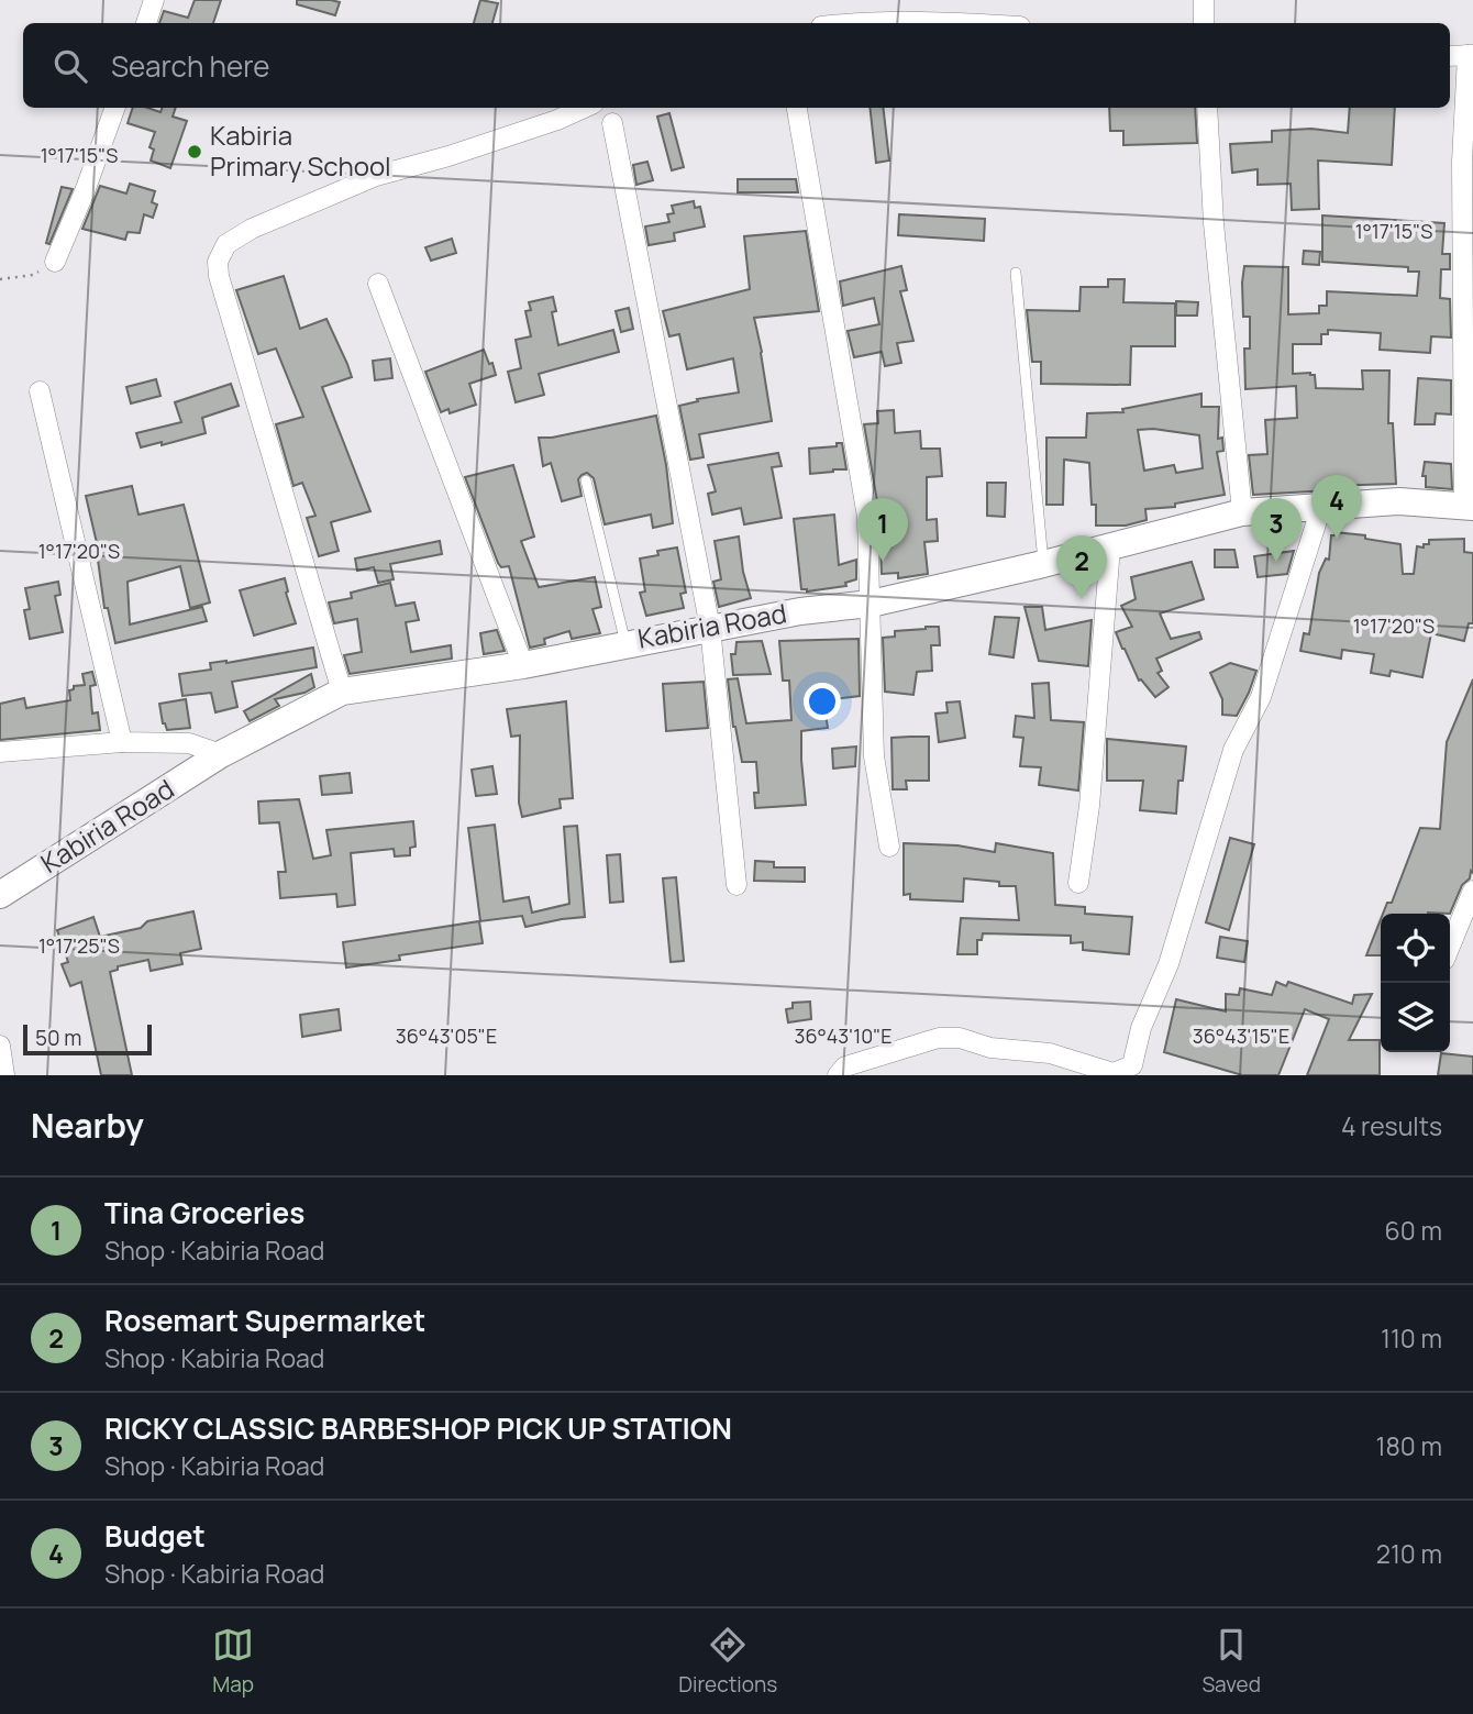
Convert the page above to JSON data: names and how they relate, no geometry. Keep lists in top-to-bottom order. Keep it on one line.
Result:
{"streets":{"main road":["Kabiria Road"]},"places":["Kabiria Primary School"],"scale_bar":"50 m","page":{"search":"Search here","pins":["4","1","3","2"],"scale":"50 m","heading":["Nearby","4 results"],"list":[{"mark":"1","name":"Tina Groceries","note":"Shop · Kabiria Road","value":"60 m"},{"mark":"2","name":"Rosemart Supermarket","note":"Shop · Kabiria Road","value":"110 m"},{"mark":"3","name":"RICKY CLASSIC BARBESHOP PICK UP STATION","note":"Shop · Kabiria Road","value":"180 m"},{"mark":"4","name":"Budget","note":"Shop · Kabiria Road","value":"210 m"}],"nav":["Map","Directions","Saved"]},"coordinates":["1°17'15\"S","1°17'20\"S","1°17'25\"S","36°43'05\"E","36°43'10\"E","36°43'15\"E"]}
